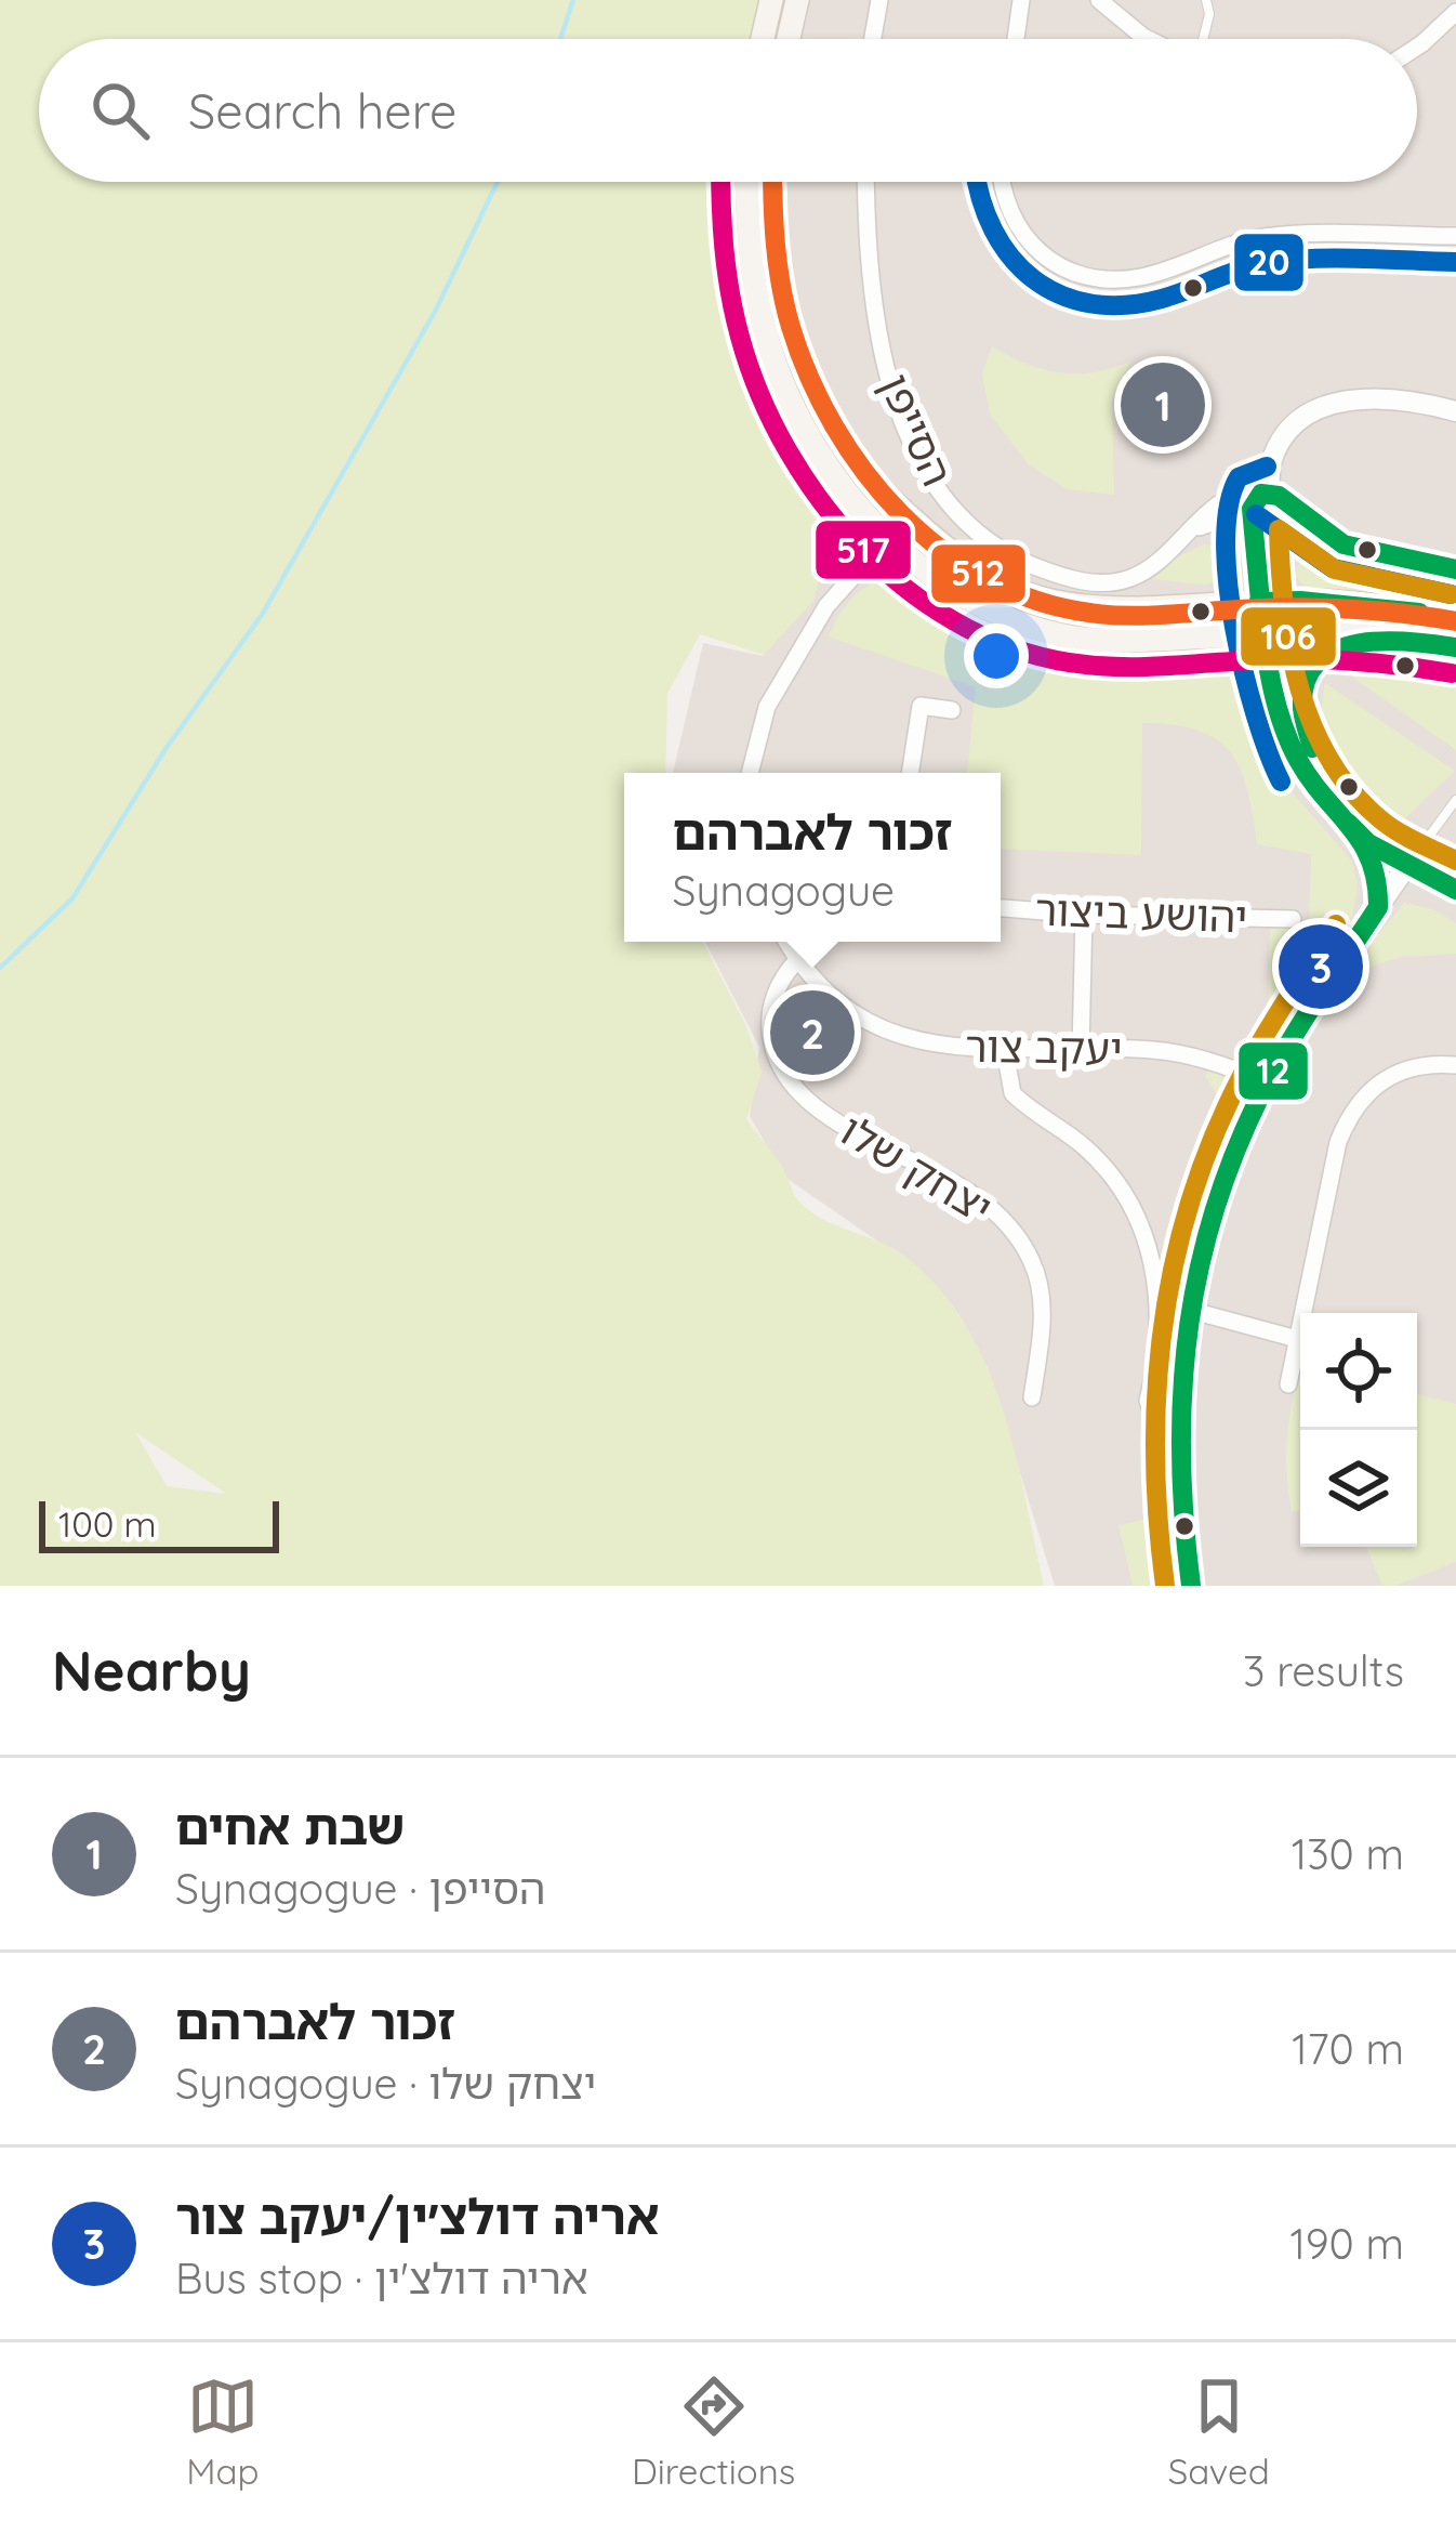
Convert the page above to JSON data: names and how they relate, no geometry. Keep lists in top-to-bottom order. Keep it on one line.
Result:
{"streets":{"street":["הסייפן","יהושע ביצור","יעקב צור","יצחק שלו"]},"crossings":[["יעקב צור","יצחק שלו"]],"lines":["transit line 20","transit line 517","transit line 512","transit line 12","transit line 106"],"scale_bar":"100 m","page":{"search":"Search here","pins":["1","3","2"],"popup":["זכור לאברהם","Synagogue"],"scale":"100 m","heading":["Nearby","3 results"],"list":[{"mark":"1","name":"שבת אחים","note":"Synagogue · הסייפן","value":"130 m"},{"mark":"2","name":"זכור לאברהם","note":"Synagogue · יצחק שלו","value":"170 m"},{"mark":"3","name":"אריה דולצ׳ין/יעקב צור","note":"Bus stop · אריה דולצ'ין","value":"190 m"}],"nav":["Map","Directions","Saved"]}}
